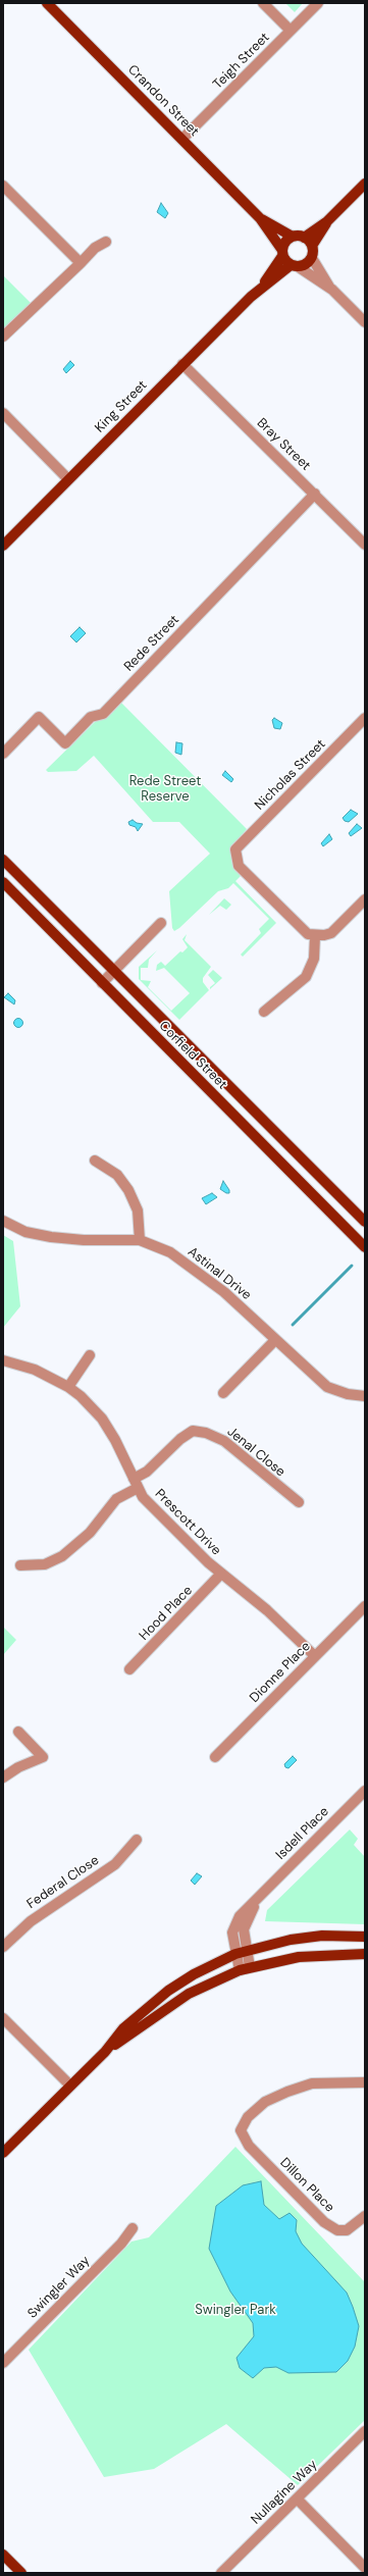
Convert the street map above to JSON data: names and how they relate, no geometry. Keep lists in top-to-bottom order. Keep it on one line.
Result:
{"streets":{"main road":["Crandon Street","King Street","Corfield Street"],"street":["Teigh Street","Bray Street","Rede Street","Nicholas Street","Astinal Drive","Jenal Close","Prescott Drive","Hood Place","Dionne Place","Isdell Place","Federal Close","Dillon Place","Swingler Way","Nullagine Way"]},"crossings":[["Teigh Street","Crandon Street"],["Crandon Street","King Street"],["King Street","Bray Street"],["Bray Street","Rede Street"],["Jenal Close","Prescott Drive"],["Prescott Drive","Hood Place"],["Prescott Drive","Dionne Place"]],"parks":["Rede Street Reserve","Swingler Park"]}
